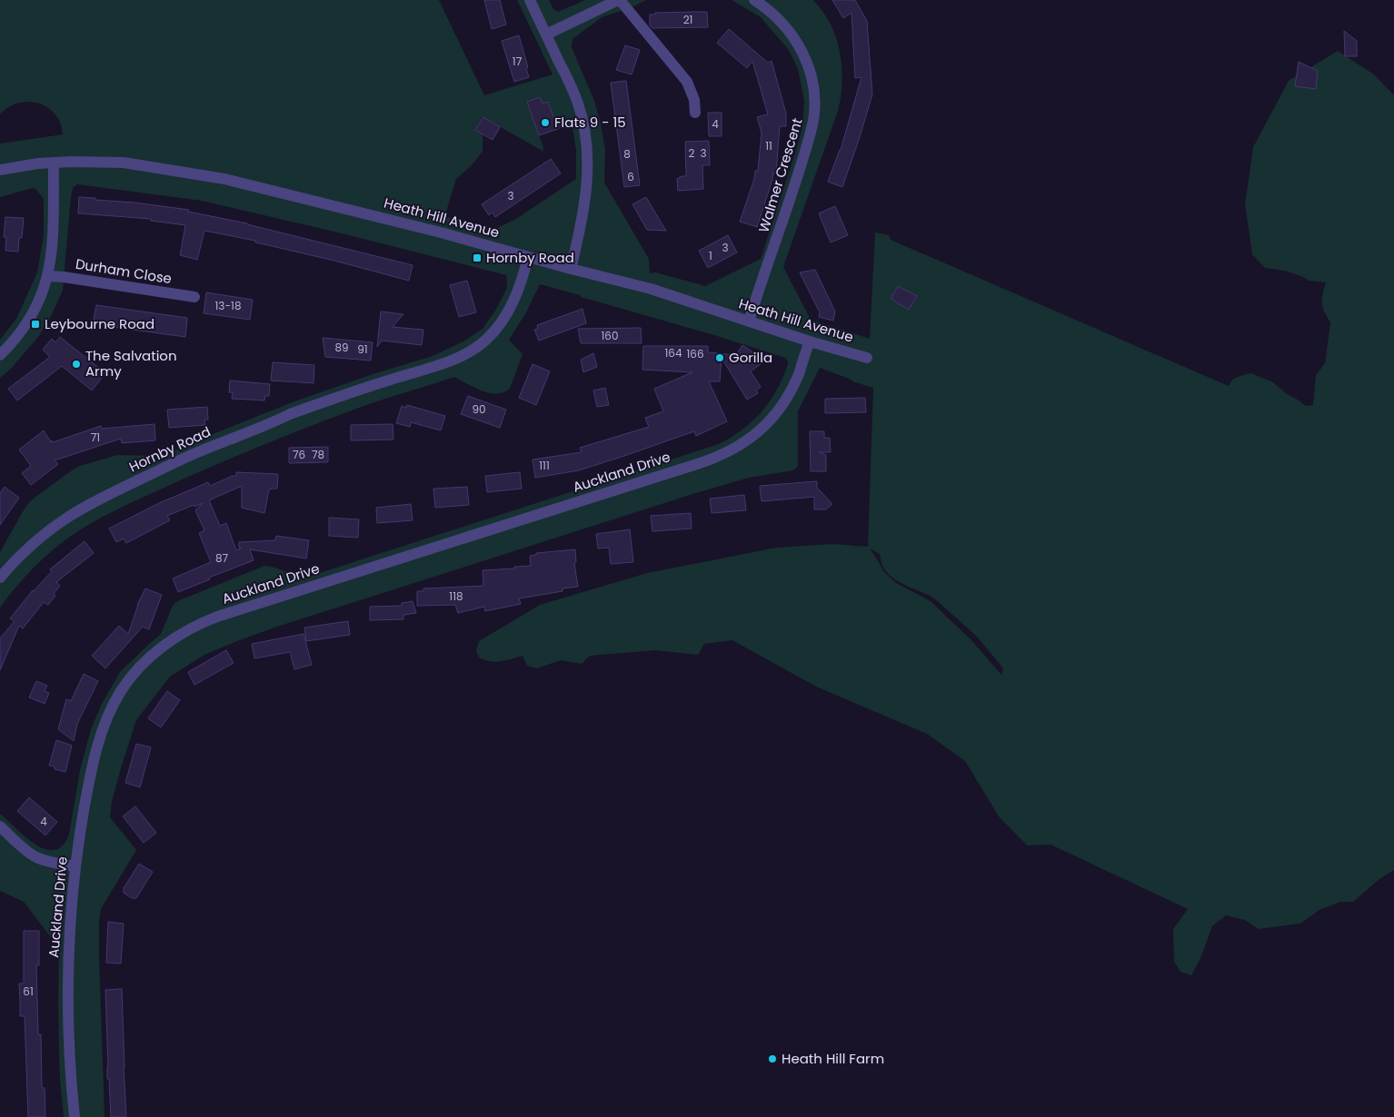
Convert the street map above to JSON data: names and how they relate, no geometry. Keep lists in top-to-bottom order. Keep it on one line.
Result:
{"streets":{"street":["Walmer Crescent","Heath Hill Avenue","Durham Close","Hornby Road","Auckland Drive"]},"crossings":[["Walmer Crescent","Heath Hill Avenue"],["Heath Hill Avenue","Hornby Road"],["Heath Hill Avenue","Auckland Drive"]],"places":{"other":["Flats 9 - 15","Gorilla","The Salvation Army","Heath Hill Farm"],"transit":["Hornby Road","Leybourne Road"]},"house_numbers":["21","17","4","11","2","3","8","6","3","3","1","13-18","160","89","91","164","166","90","71","76","78","111","87","118","4","61"]}
